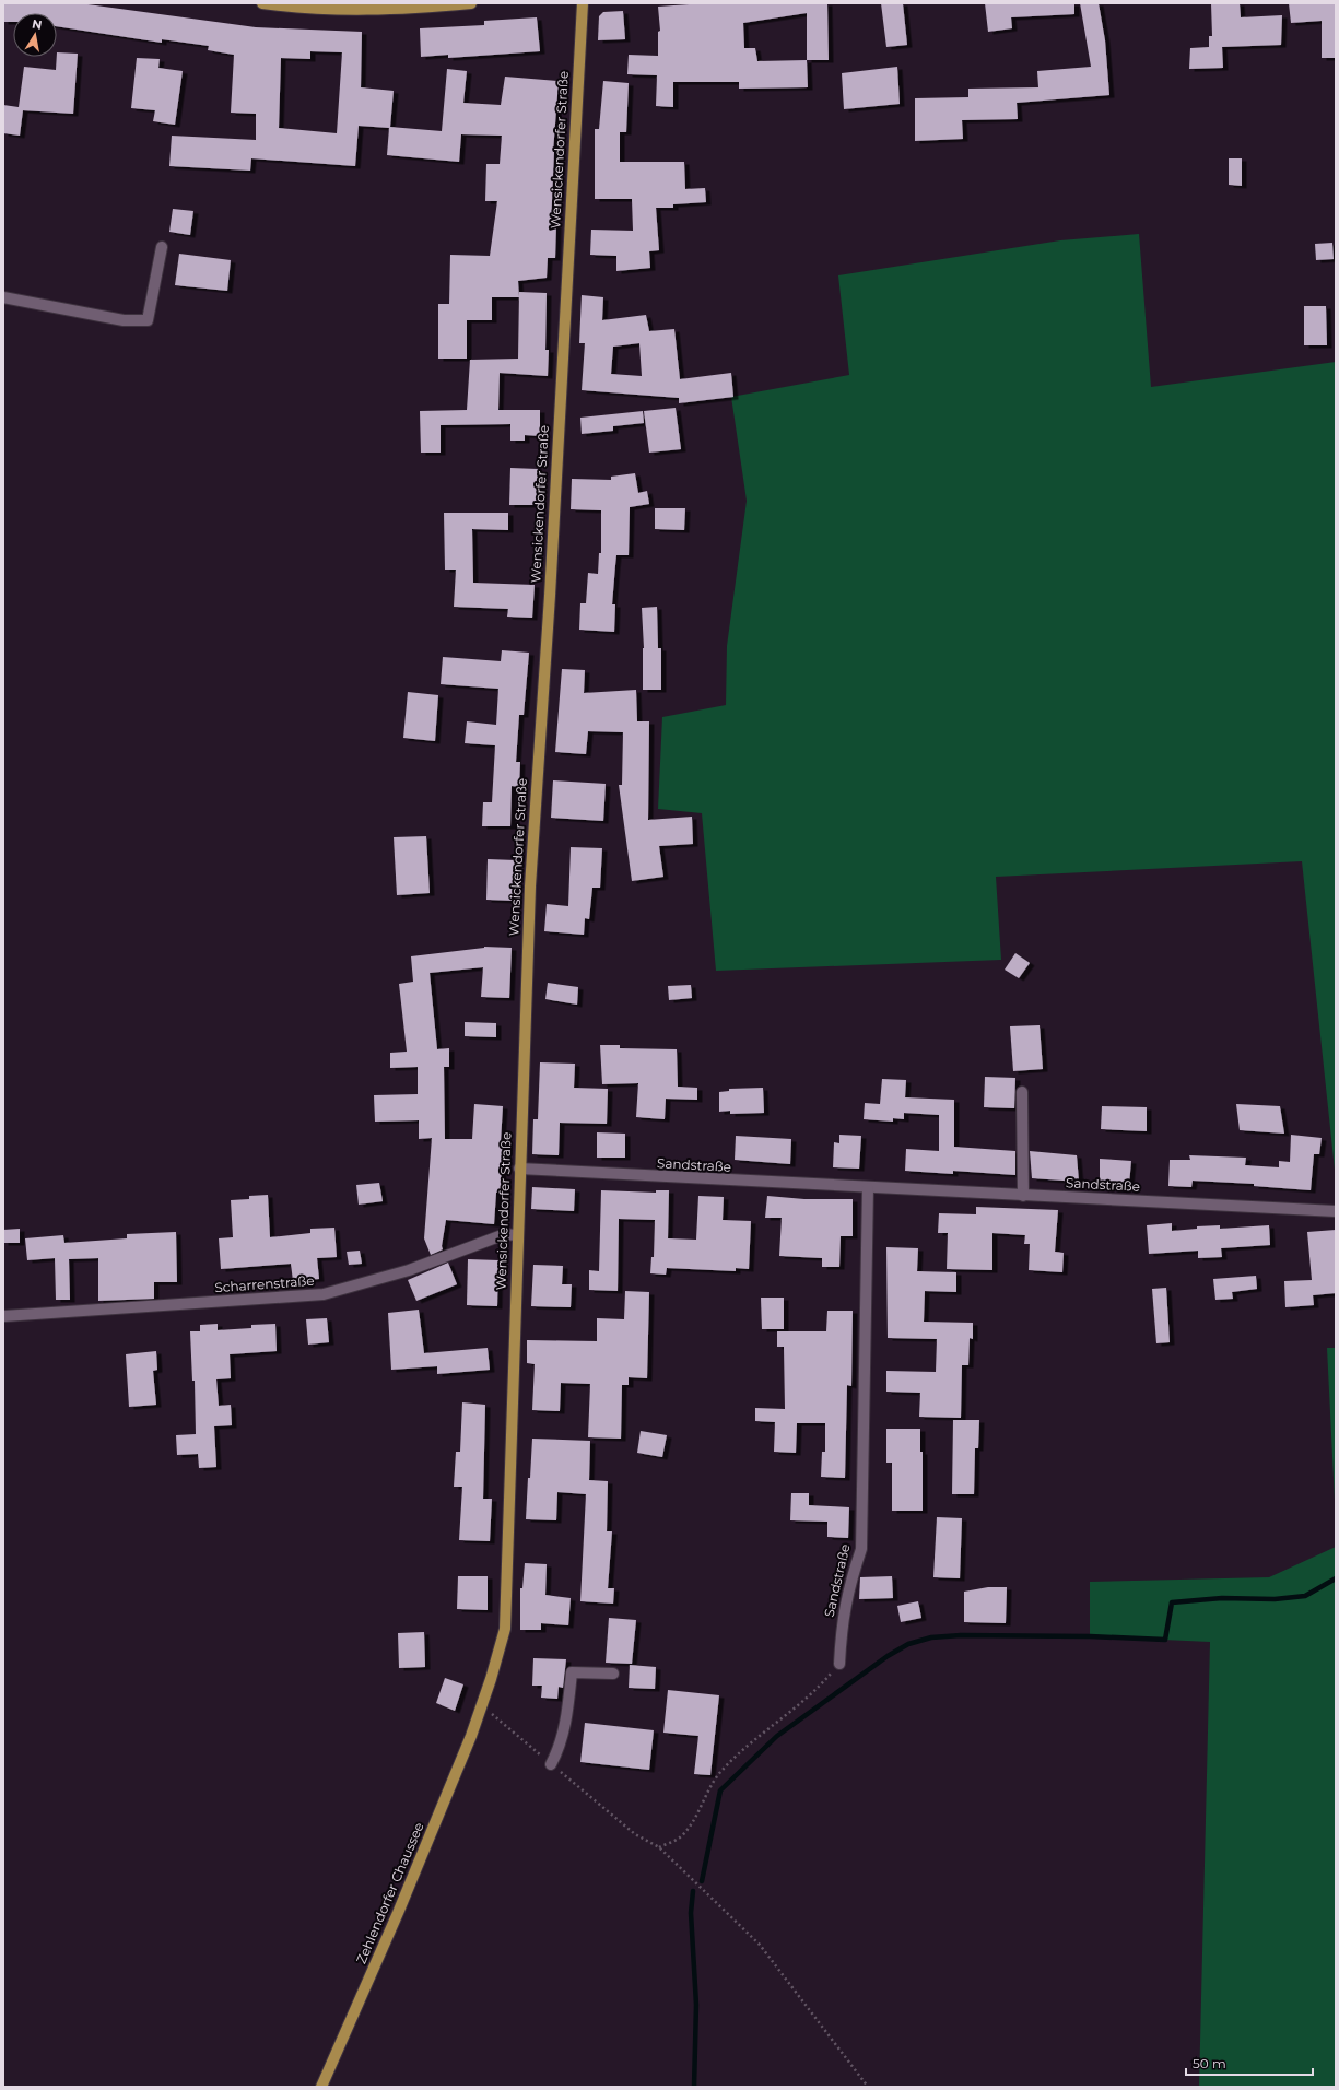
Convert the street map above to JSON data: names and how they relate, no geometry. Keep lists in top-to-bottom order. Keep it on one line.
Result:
{"streets":{"main road":["Wensickendorfer Straße","Zehlendorfer Chaussee"],"street":["Sandstraße","Scharrenstraße"]},"crossings":[["Wensickendorfer Straße","Sandstraße"],["Wensickendorfer Straße","Scharrenstraße"],["Wensickendorfer Straße","Zehlendorfer Chaussee"]],"scale_bar":"50 m","north":"top"}
